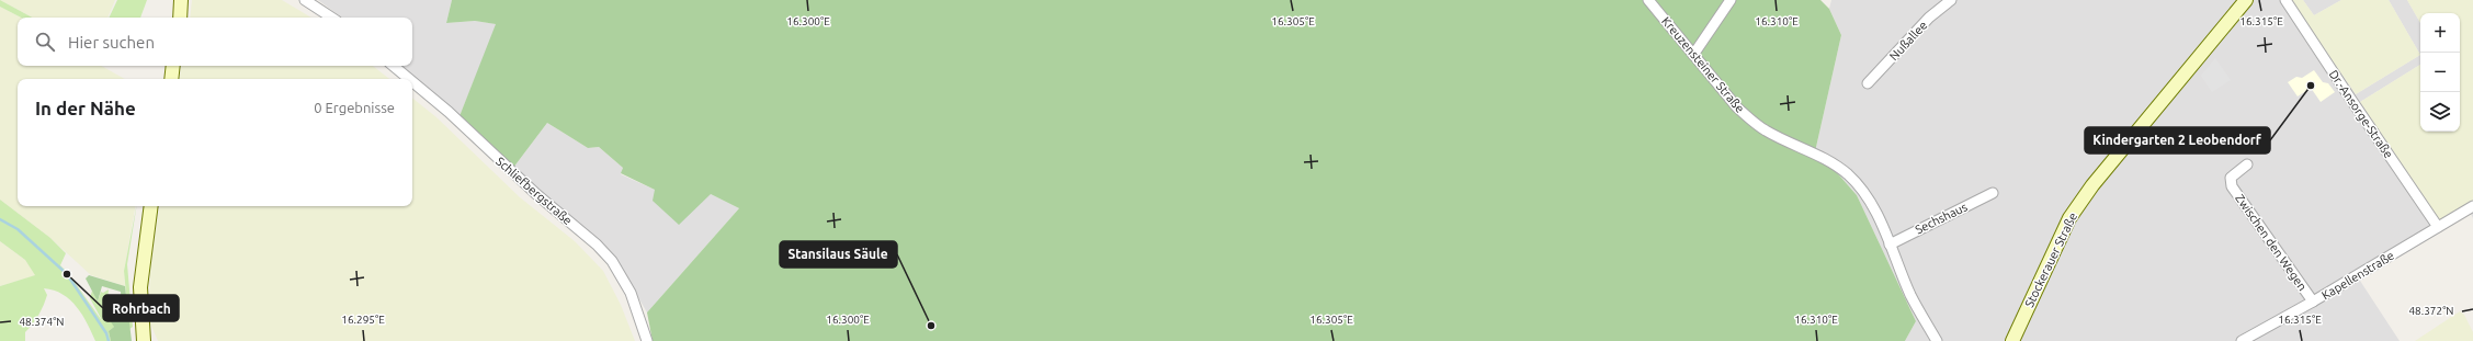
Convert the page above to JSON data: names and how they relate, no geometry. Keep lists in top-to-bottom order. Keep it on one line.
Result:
{"streets":{"street":["Nußallee","Kreuzensteiner Straße","Dr.-Ansorge-Straße","Schliefbergstraße","Sechshaus","Zwischen den Wegen","Stockerauer Straße","Kapellenstraße"]},"crossings":[["Kreuzensteiner Straße","Sechshaus"],["Dr.-Ansorge-Straße","Kapellenstraße"],["Zwischen den Wegen","Kapellenstraße"]],"places":["Kindergarten 2 Leobendorf","Rohrbach","Stansilaus Säule"],"page":{"map_buttons":["+","−"],"search":"Hier suchen","heading":["In der Nähe","0 Ergebnisse"]},"coordinates":["16.300°E","16.305°E","16.310°E","16.315°E","48.372°N","16.295°E","48.374°N"]}
